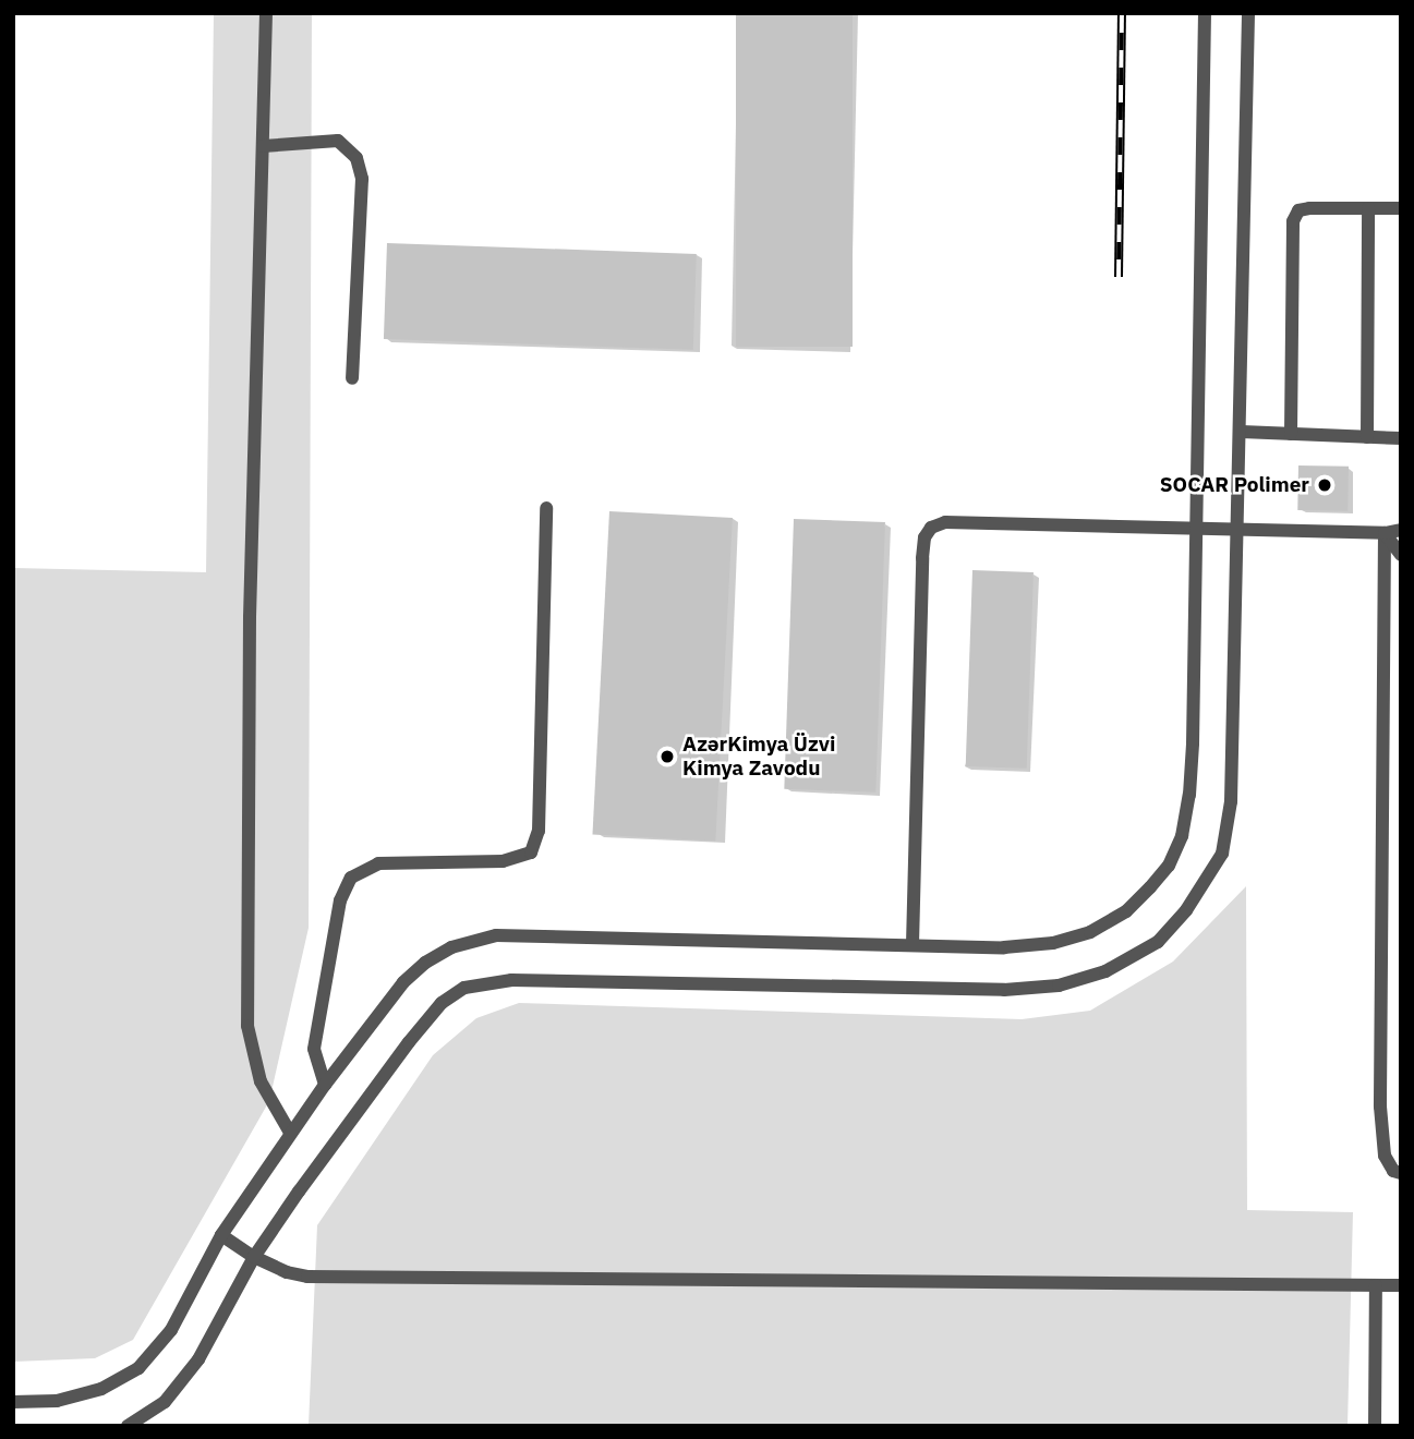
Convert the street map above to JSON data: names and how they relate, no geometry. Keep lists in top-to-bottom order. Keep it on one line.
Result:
{"places":["SOCAR Polimer","AzərKimya Üzvi Kimya Zavodu"]}
